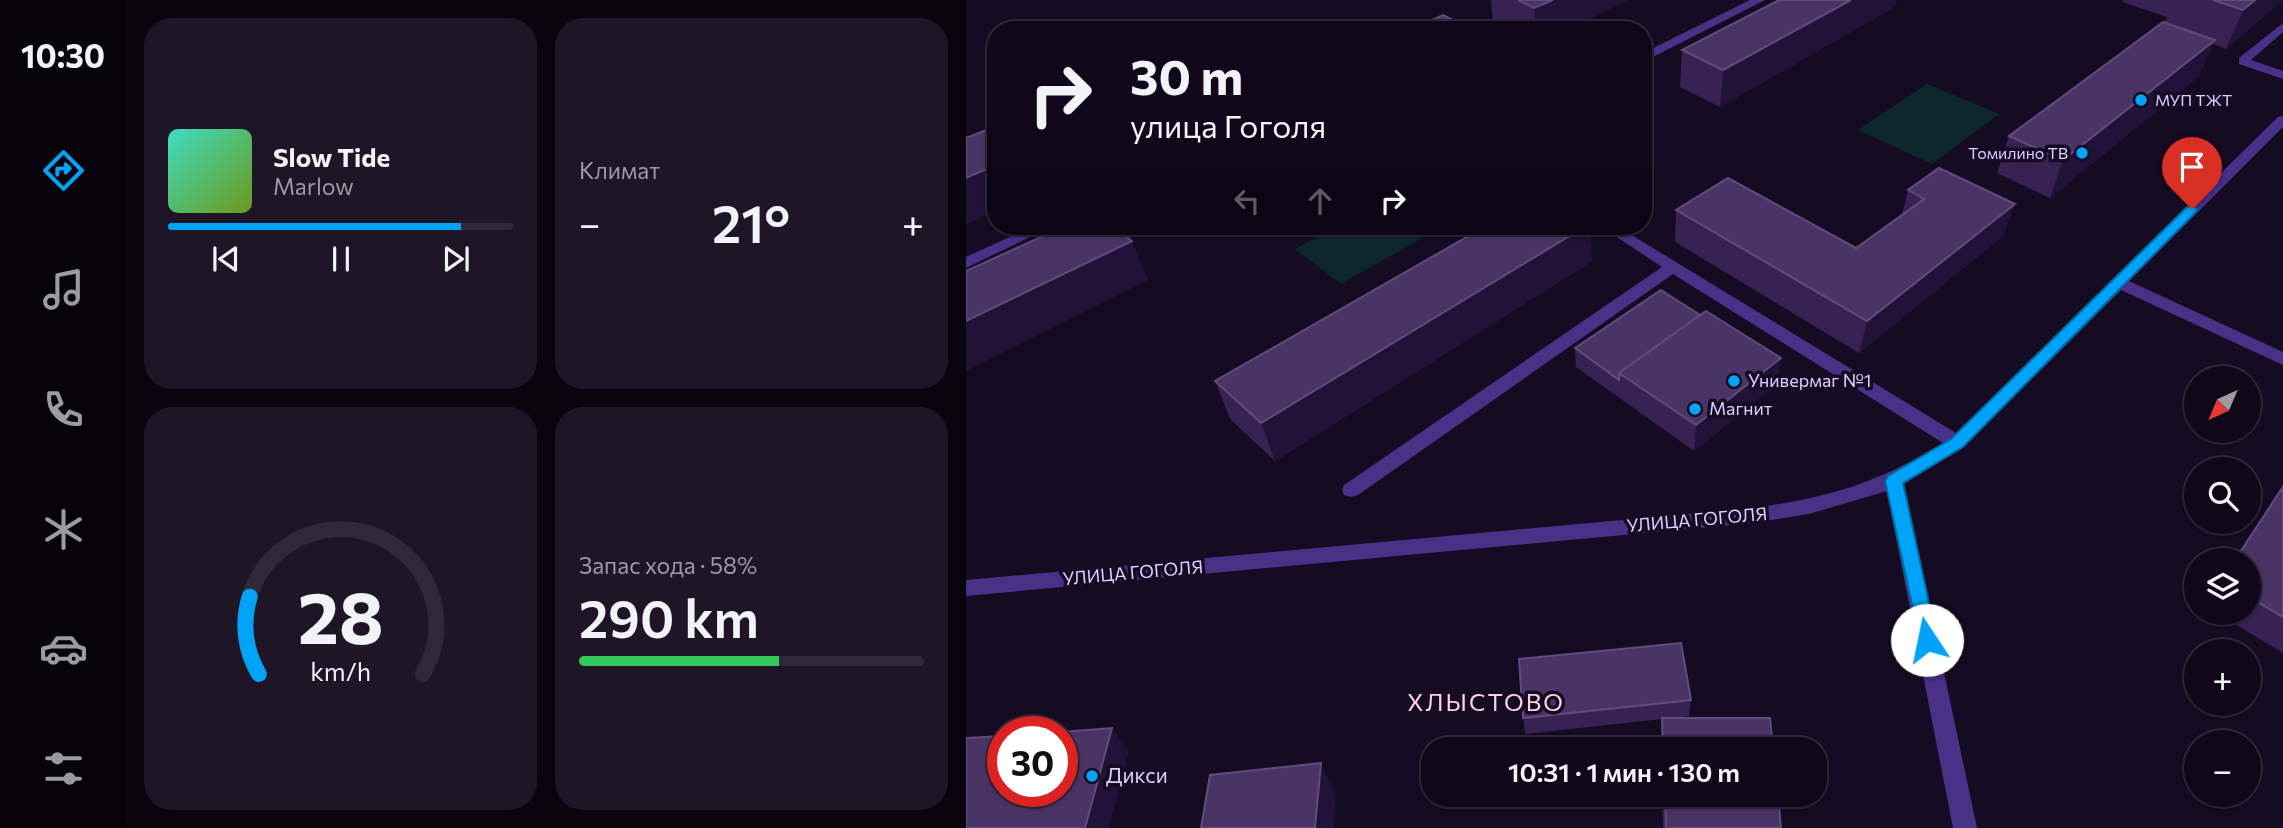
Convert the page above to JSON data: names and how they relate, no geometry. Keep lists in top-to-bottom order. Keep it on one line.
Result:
{"streets":{"street":["УЛИЦА ГОГОЛЯ"]},"districts":["ХЛЫСТОВО"],"places":["МУП ТЖТ","Томилино ТВ","Универмаг №1","Магнит","Дикси"],"north":"bottom left","page":{"tabs":"10:30","tile":["Климат",["Запас хода · 58%","290 km"]],"turn":["30 m","улица Гоголя"],"song":["Slow Tide","Marlow"],"heat":["−","21°","+"],"map_buttons":["+","−"],"limit":"30","trip":"10:31 · 1 мин · 130 m","gauge":["28","km/h"]}}
